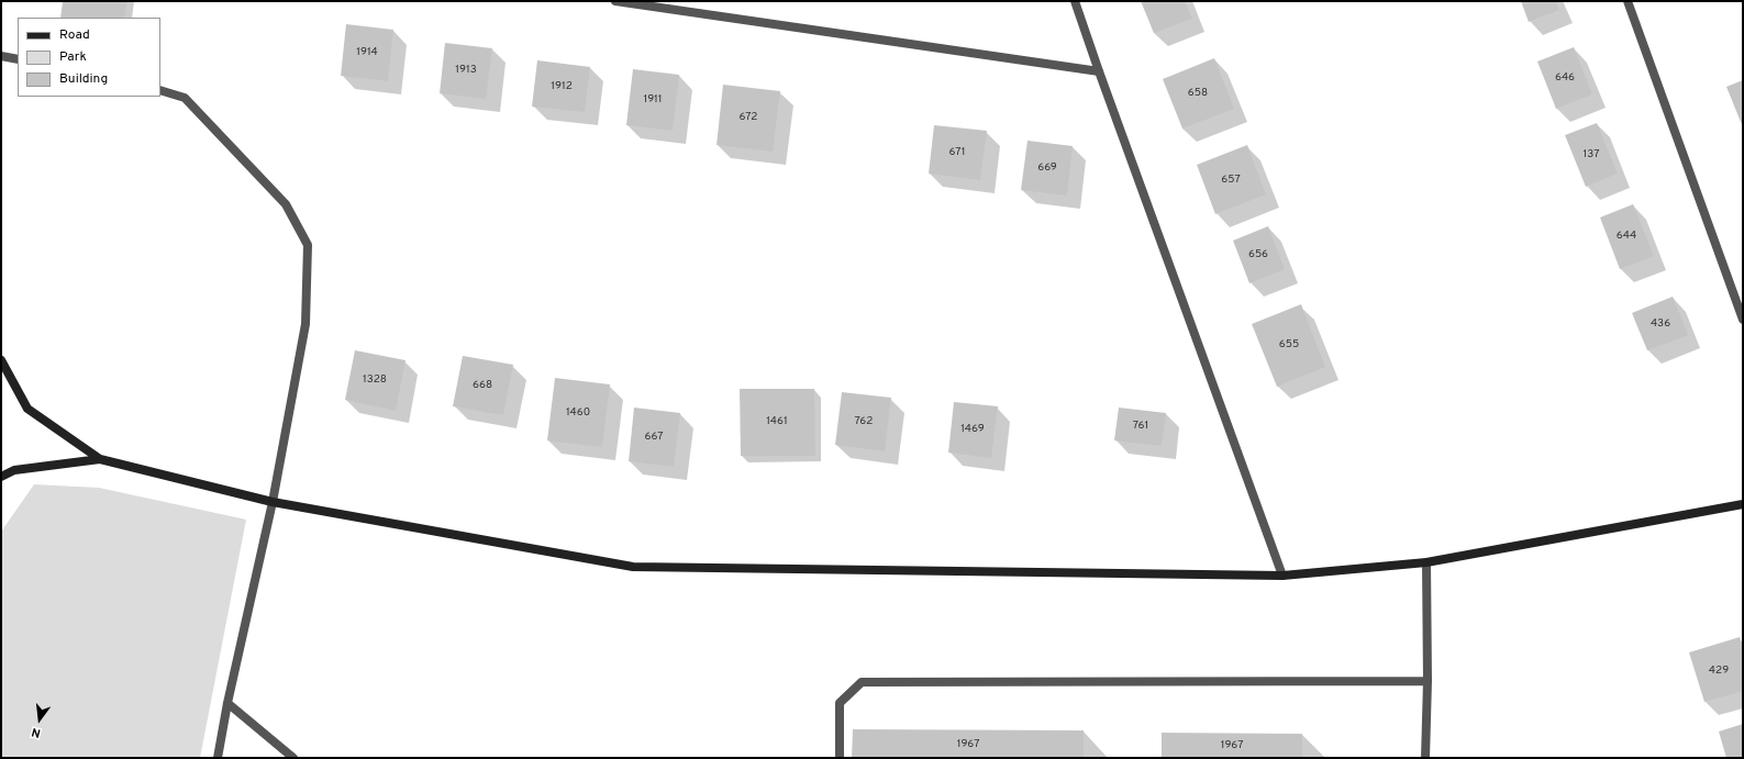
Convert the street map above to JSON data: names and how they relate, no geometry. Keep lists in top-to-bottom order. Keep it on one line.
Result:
{"house_numbers":["1914","1913","646","1912","658","1911","672","671","137","669","657","644","656","436","655","1328","668","1460","1461","762","761","1469","667","429","1967","1967"],"legend":["Road","Park","Building"],"north":"bottom"}
